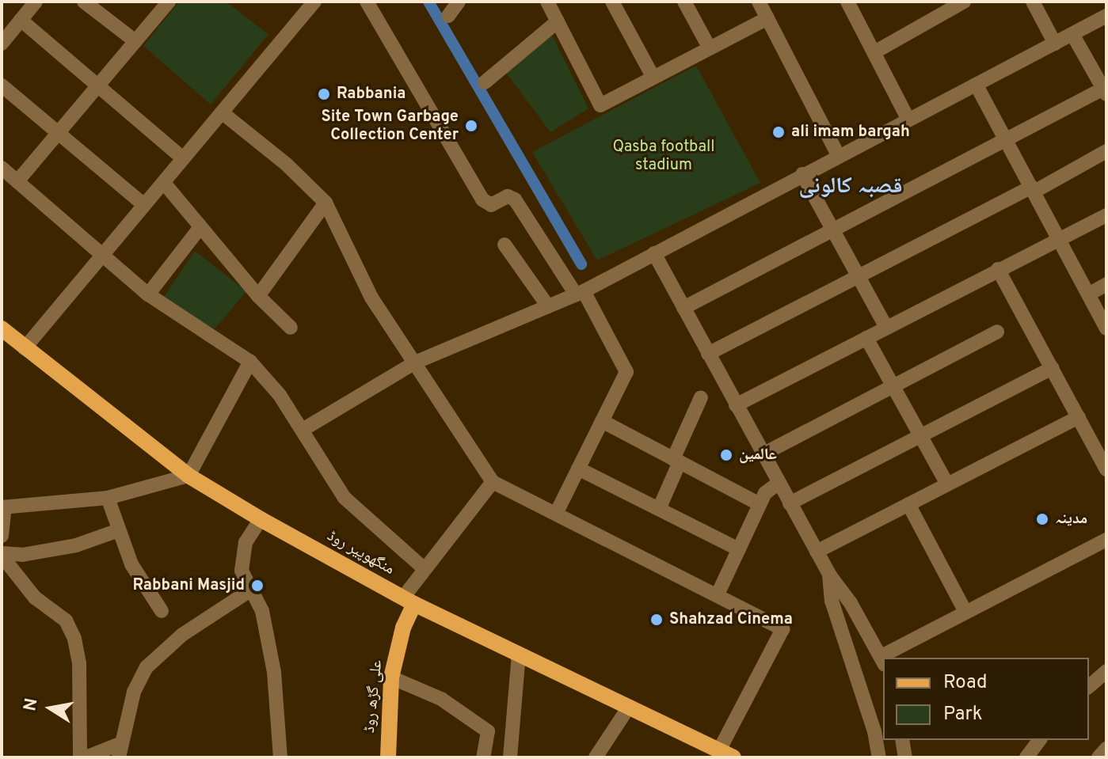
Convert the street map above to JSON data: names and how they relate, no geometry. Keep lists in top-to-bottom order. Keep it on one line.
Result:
{"streets":{"main road":["منگھوپیر روڈ","علی گڑھ روڈ"]},"crossings":[["منگھوپیر روڈ","علی گڑھ روڈ"]],"districts":["قصبہ کالونی"],"parks":["Qasba football stadium"],"places":["Rabbania","Site Town Garbage Collection Center","ali imam bargah","عالمین","مدینہ","Rabbani Masjid","Shahzad Cinema"],"legend":["Road","Park"],"north":"left"}
